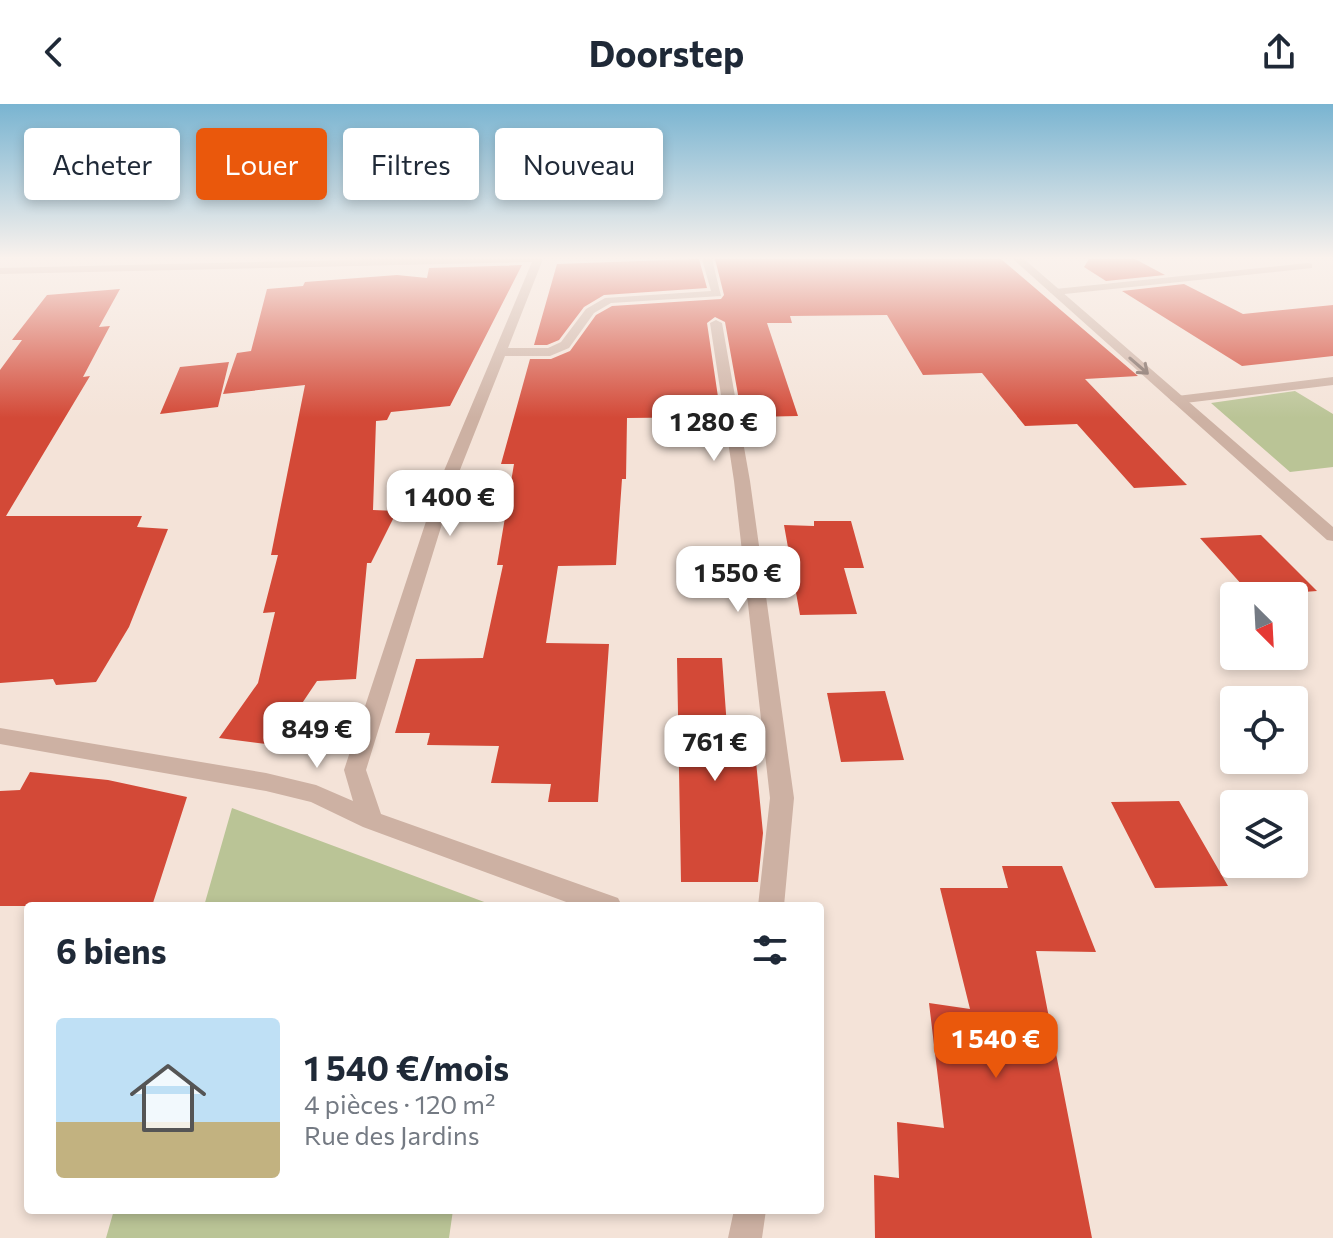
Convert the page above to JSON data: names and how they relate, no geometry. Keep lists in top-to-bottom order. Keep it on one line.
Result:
{"north":"bottom right","page":{"header":"Doorstep","chip":["Acheter","Louer","Filtres","Nouveau"],"price":["1 280 €","1 400 €","1 550 €","849 €","761 €","1 540 €"],"heading":"6 biens","list":[{"name":"1 540 €/mois","note":"4 pièces · 120 m² · Rue des Jardins"}]}}
